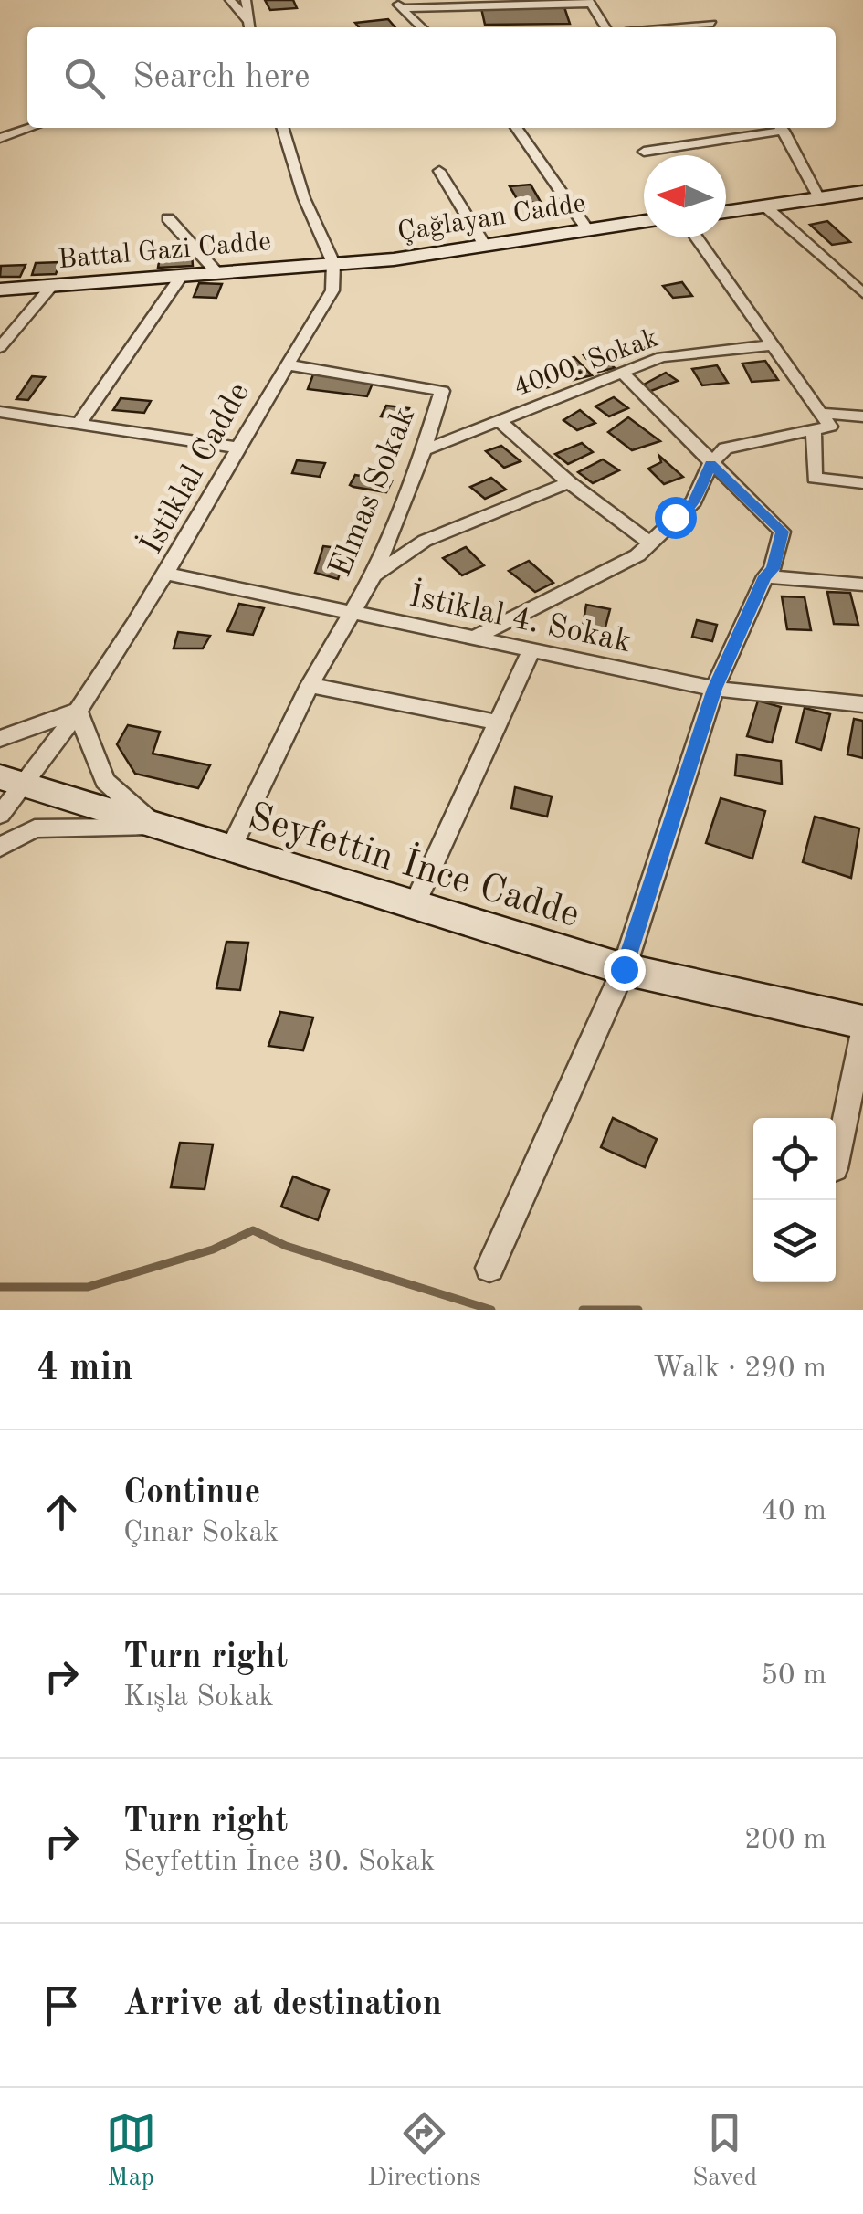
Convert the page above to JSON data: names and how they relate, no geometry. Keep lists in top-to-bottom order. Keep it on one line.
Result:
{"streets":{"street":["Çağlayan Cadde","Battal Gazi Cadde","4000. Sokak","İstiklal Cadde","Elmas Sokak","İstiklal 4. Sokak","Seyfettin İnce Cadde"]},"crossings":[["Çağlayan Cadde","Battal Gazi Cadde"],["Çağlayan Cadde","İstiklal Cadde"],["Battal Gazi Cadde","İstiklal Cadde"],["4000. Sokak","Elmas Sokak"],["İstiklal Cadde","Elmas Sokak"],["İstiklal Cadde","İstiklal 4. Sokak"],["İstiklal Cadde","Seyfettin İnce Cadde"],["Elmas Sokak","İstiklal 4. Sokak"],["Elmas Sokak","Seyfettin İnce Cadde"]],"north":"left","page":{"search":"Search here","heading":["4 min","Walk · 290 m"],"list":[["Continue","Çınar Sokak","40 m"],["Turn right","Kışla Sokak","50 m"],["Turn right","Seyfettin İnce 30. Sokak","200 m"],"Arrive at destination"],"nav":["Map","Directions","Saved"]}}
